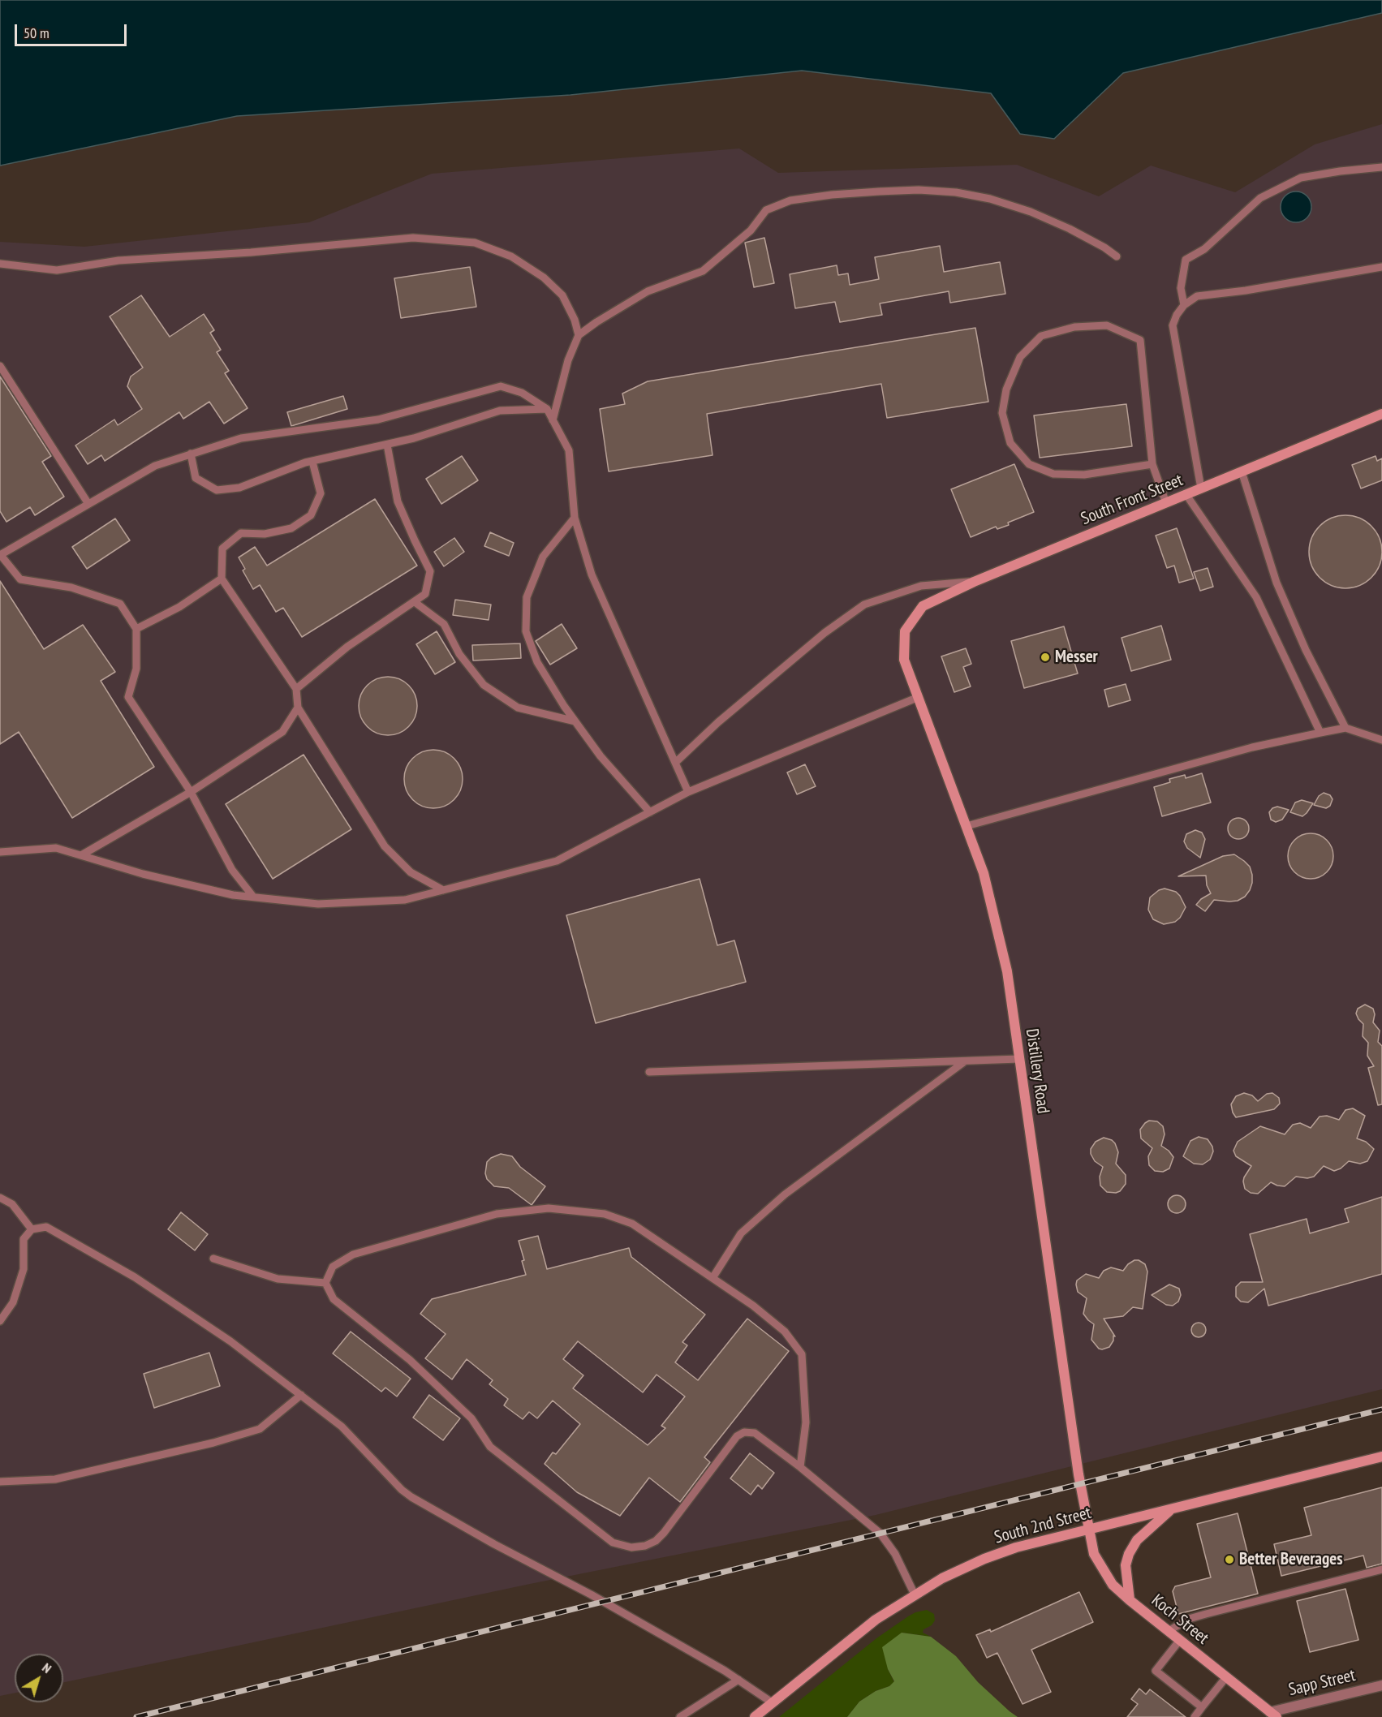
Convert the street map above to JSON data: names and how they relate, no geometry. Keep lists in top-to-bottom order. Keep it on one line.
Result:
{"streets":{"street":["South Front Street","Distillery Road","South 2nd Street","Koch Street","Sapp Street"]},"crossings":[["South Front Street","Distillery Road"],["Distillery Road","South 2nd Street"],["Distillery Road","Koch Street"],["South 2nd Street","Koch Street"],["Koch Street","Sapp Street"]],"places":["Messer","Better Beverages"],"scale_bar":"50 m","north":"top right"}
